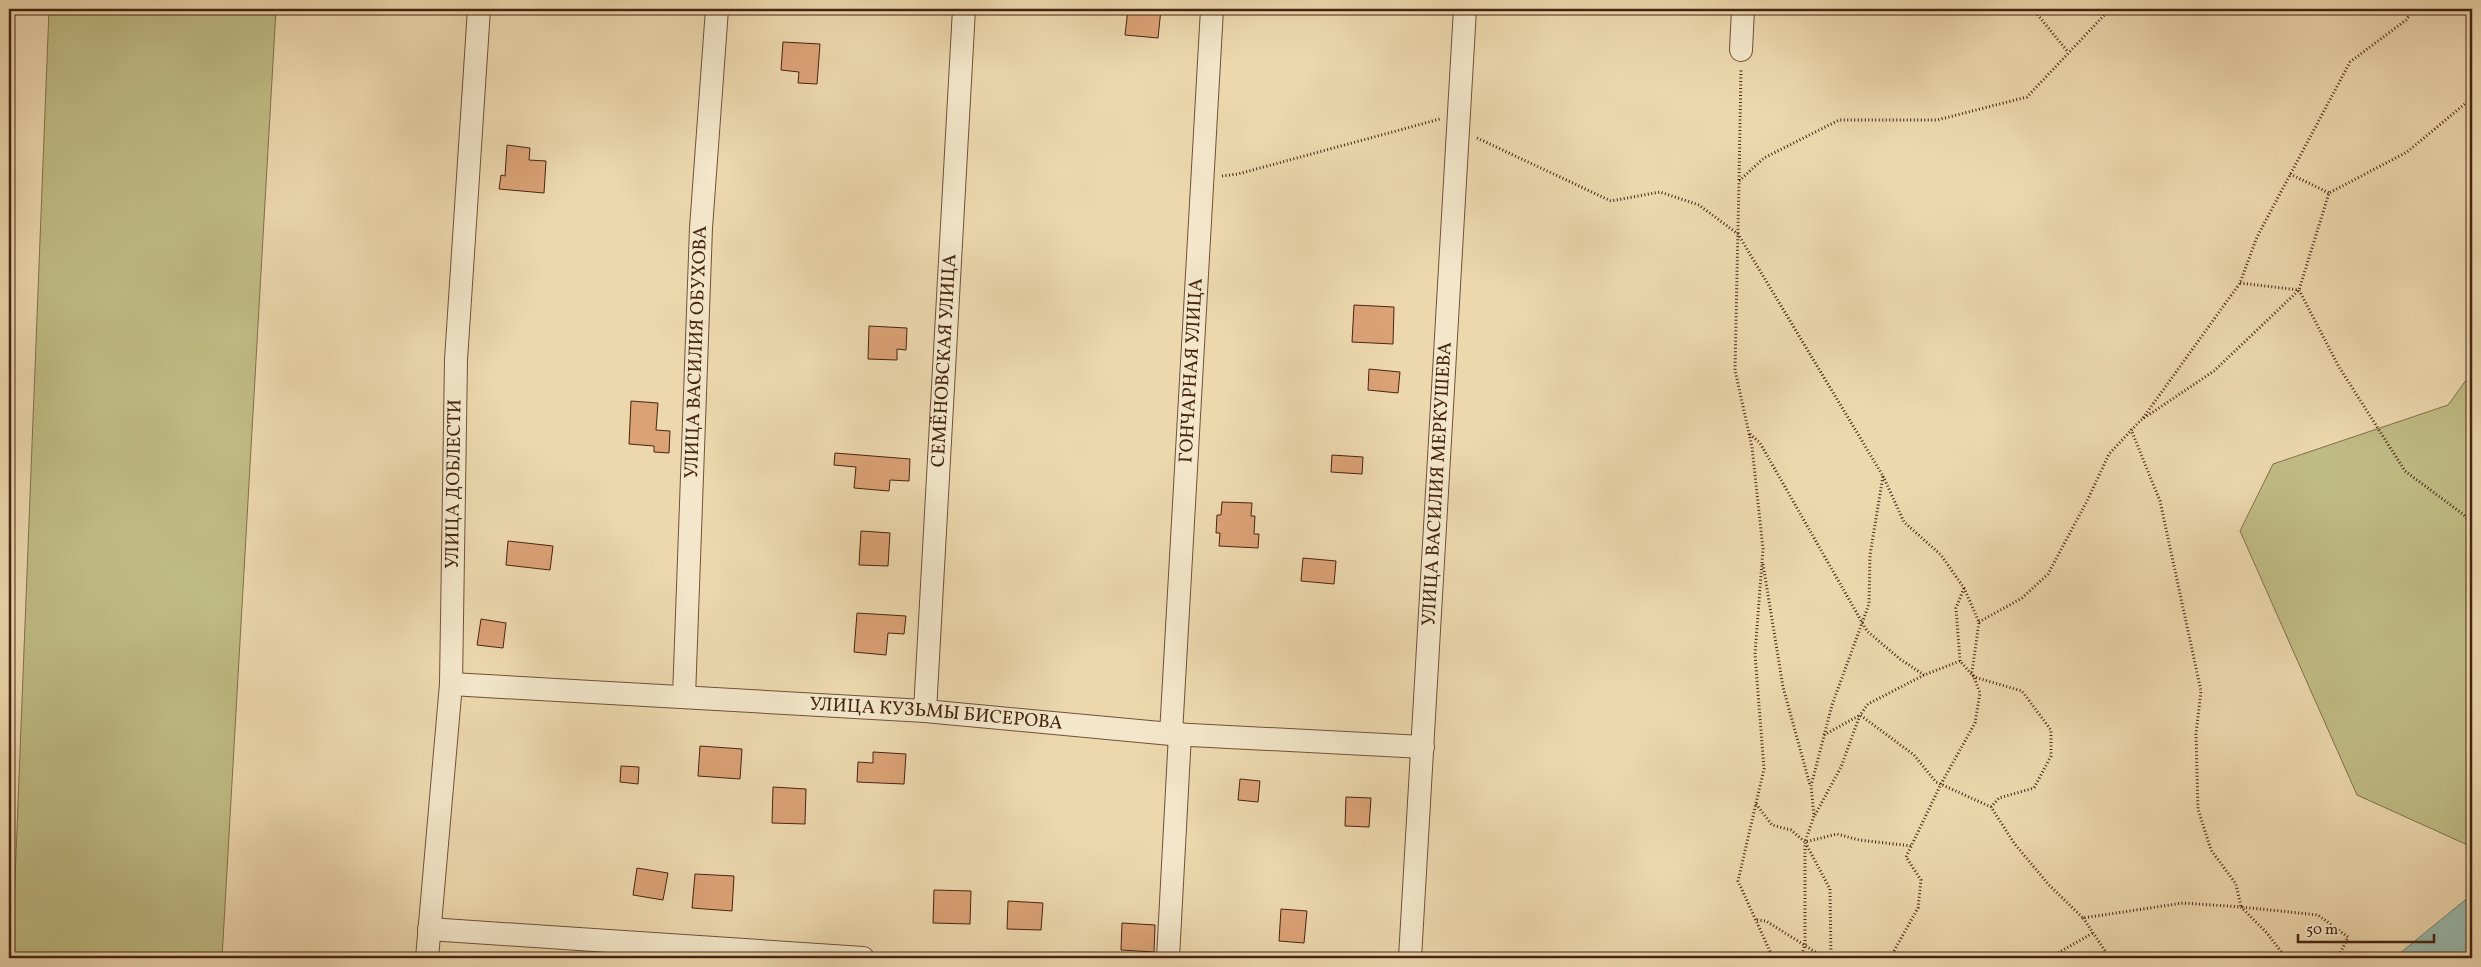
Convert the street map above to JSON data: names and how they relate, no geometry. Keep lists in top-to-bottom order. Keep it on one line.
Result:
{"streets":{"street":["УЛИЦА ВАСИЛИЯ ОБУХОВА","СЕМЁНОВСКАЯ УЛИЦА","ГОНЧАРНАЯ УЛИЦА","УЛИЦА ДОБЛЕСТИ","УЛИЦА ВАСИЛИЯ МЕРКУШЕВА","УЛИЦА КУЗЬМЫ БИСЕРОВА"]},"crossings":[["УЛИЦА ВАСИЛИЯ ОБУХОВА","УЛИЦА КУЗЬМЫ БИСЕРОВА"],["СЕМЁНОВСКАЯ УЛИЦА","УЛИЦА КУЗЬМЫ БИСЕРОВА"],["ГОНЧАРНАЯ УЛИЦА","УЛИЦА КУЗЬМЫ БИСЕРОВА"],["УЛИЦА ДОБЛЕСТИ","УЛИЦА КУЗЬМЫ БИСЕРОВА"],["УЛИЦА ВАСИЛИЯ МЕРКУШЕВА","УЛИЦА КУЗЬМЫ БИСЕРОВА"]],"scale_bar":"50 m"}
